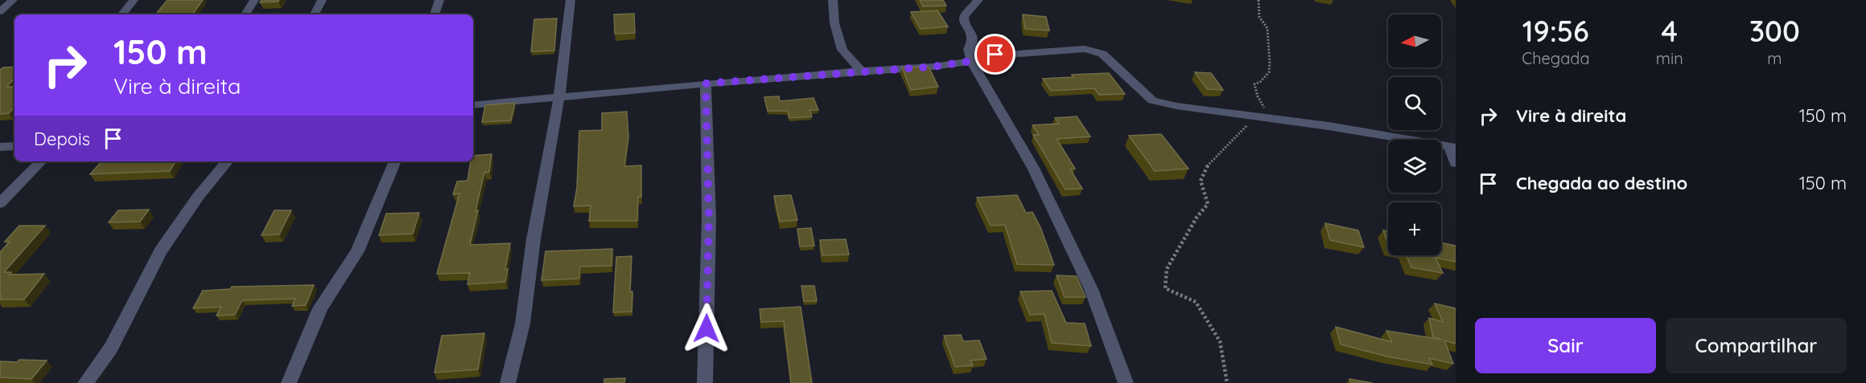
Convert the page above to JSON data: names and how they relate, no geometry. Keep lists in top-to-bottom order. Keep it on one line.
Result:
{"north":"left","page":{"eta":["19:56","Chegada","4","min","300","m"],"map_buttons":"+","turn":["150 m","Vire à direita"],"list":[{"name":"Vire à direita","value":"150 m"},{"name":"Chegada ao destino","value":"150 m"}],"then":"Depois","buttons":["Sair","Compartilhar"]}}
